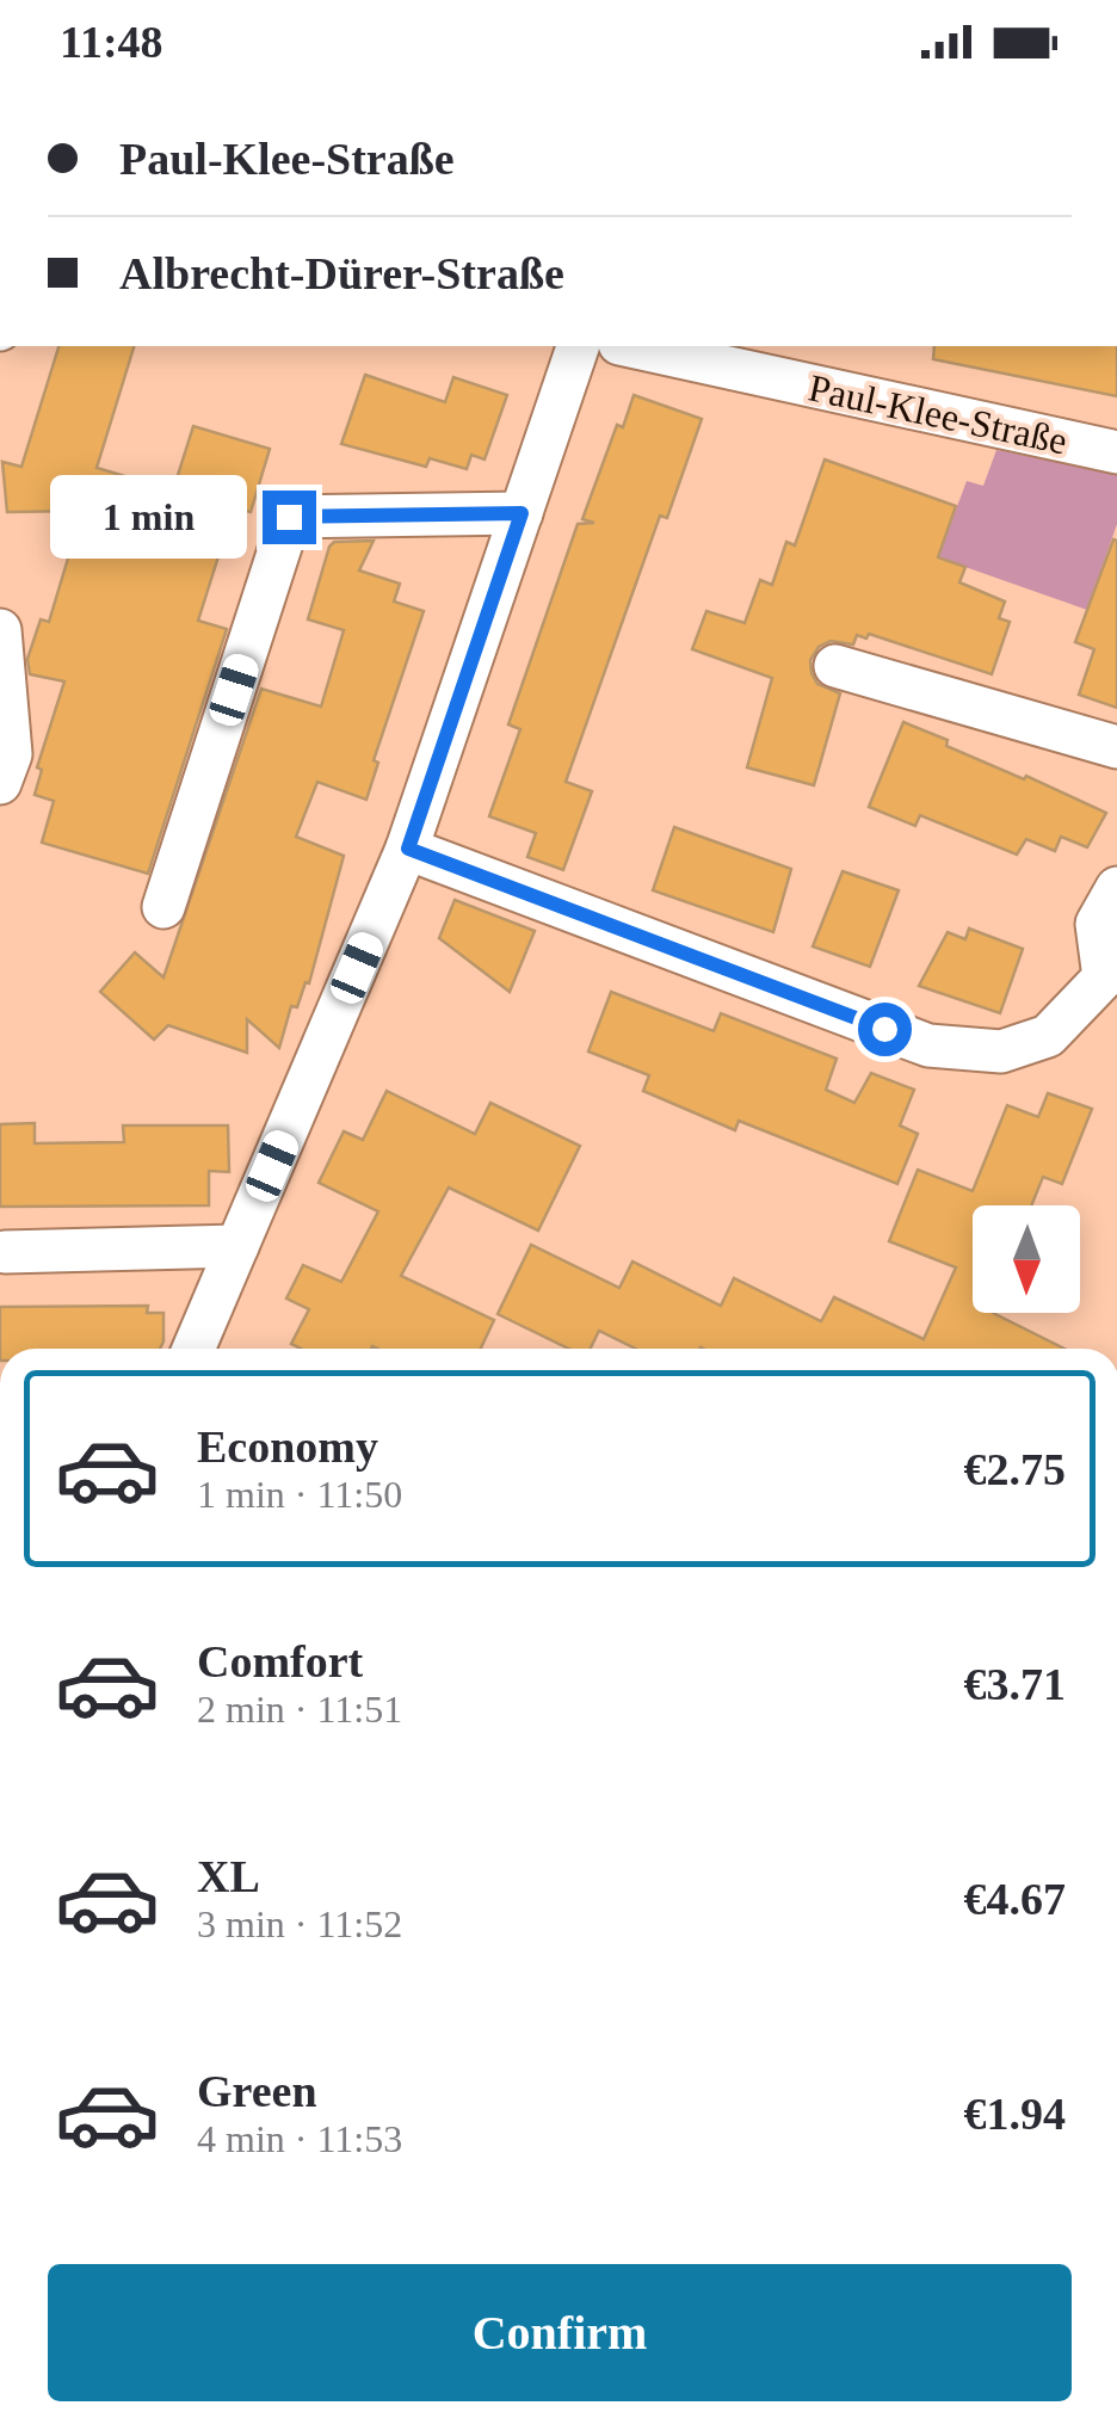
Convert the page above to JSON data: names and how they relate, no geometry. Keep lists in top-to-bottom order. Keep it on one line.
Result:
{"streets":{"street":["Paul-Klee-Straße"]},"north":"bottom","page":{"status":"11:48","banner":["Paul-Klee-Straße","Albrecht-Dürer-Straße"],"bubble":"1 min","list":[{"name":"Economy","note":"1 min · 11:50","value":"€2.75"},{"name":"Comfort","note":"2 min · 11:51","value":"€3.71"},{"name":"XL","note":"3 min · 11:52","value":"€4.67"},{"name":"Green","note":"4 min · 11:53","value":"€1.94"}],"buttons":"Confirm"}}
